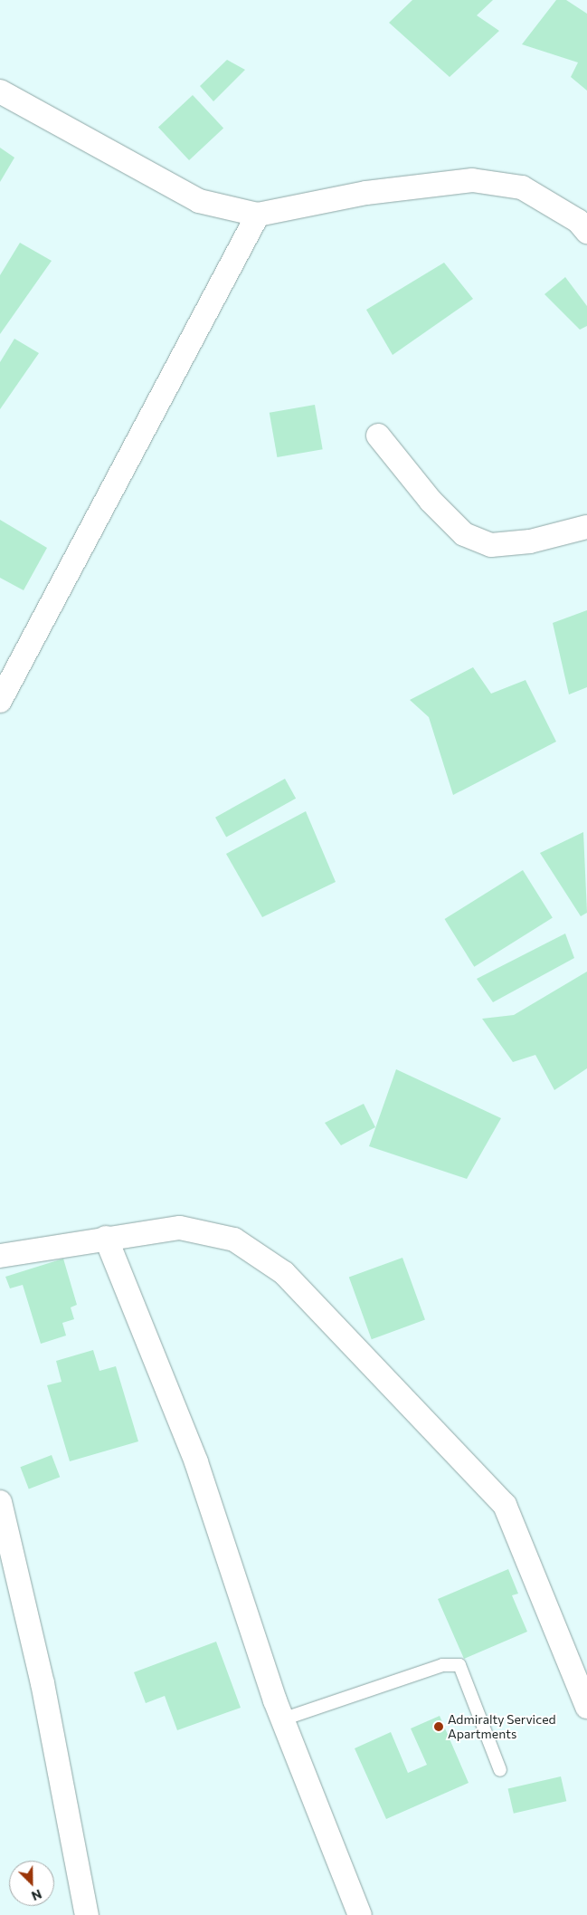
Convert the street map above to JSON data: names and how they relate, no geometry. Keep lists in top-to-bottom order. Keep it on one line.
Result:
{"places":["Admiralty Serviced Apartments"],"north":"bottom right"}
